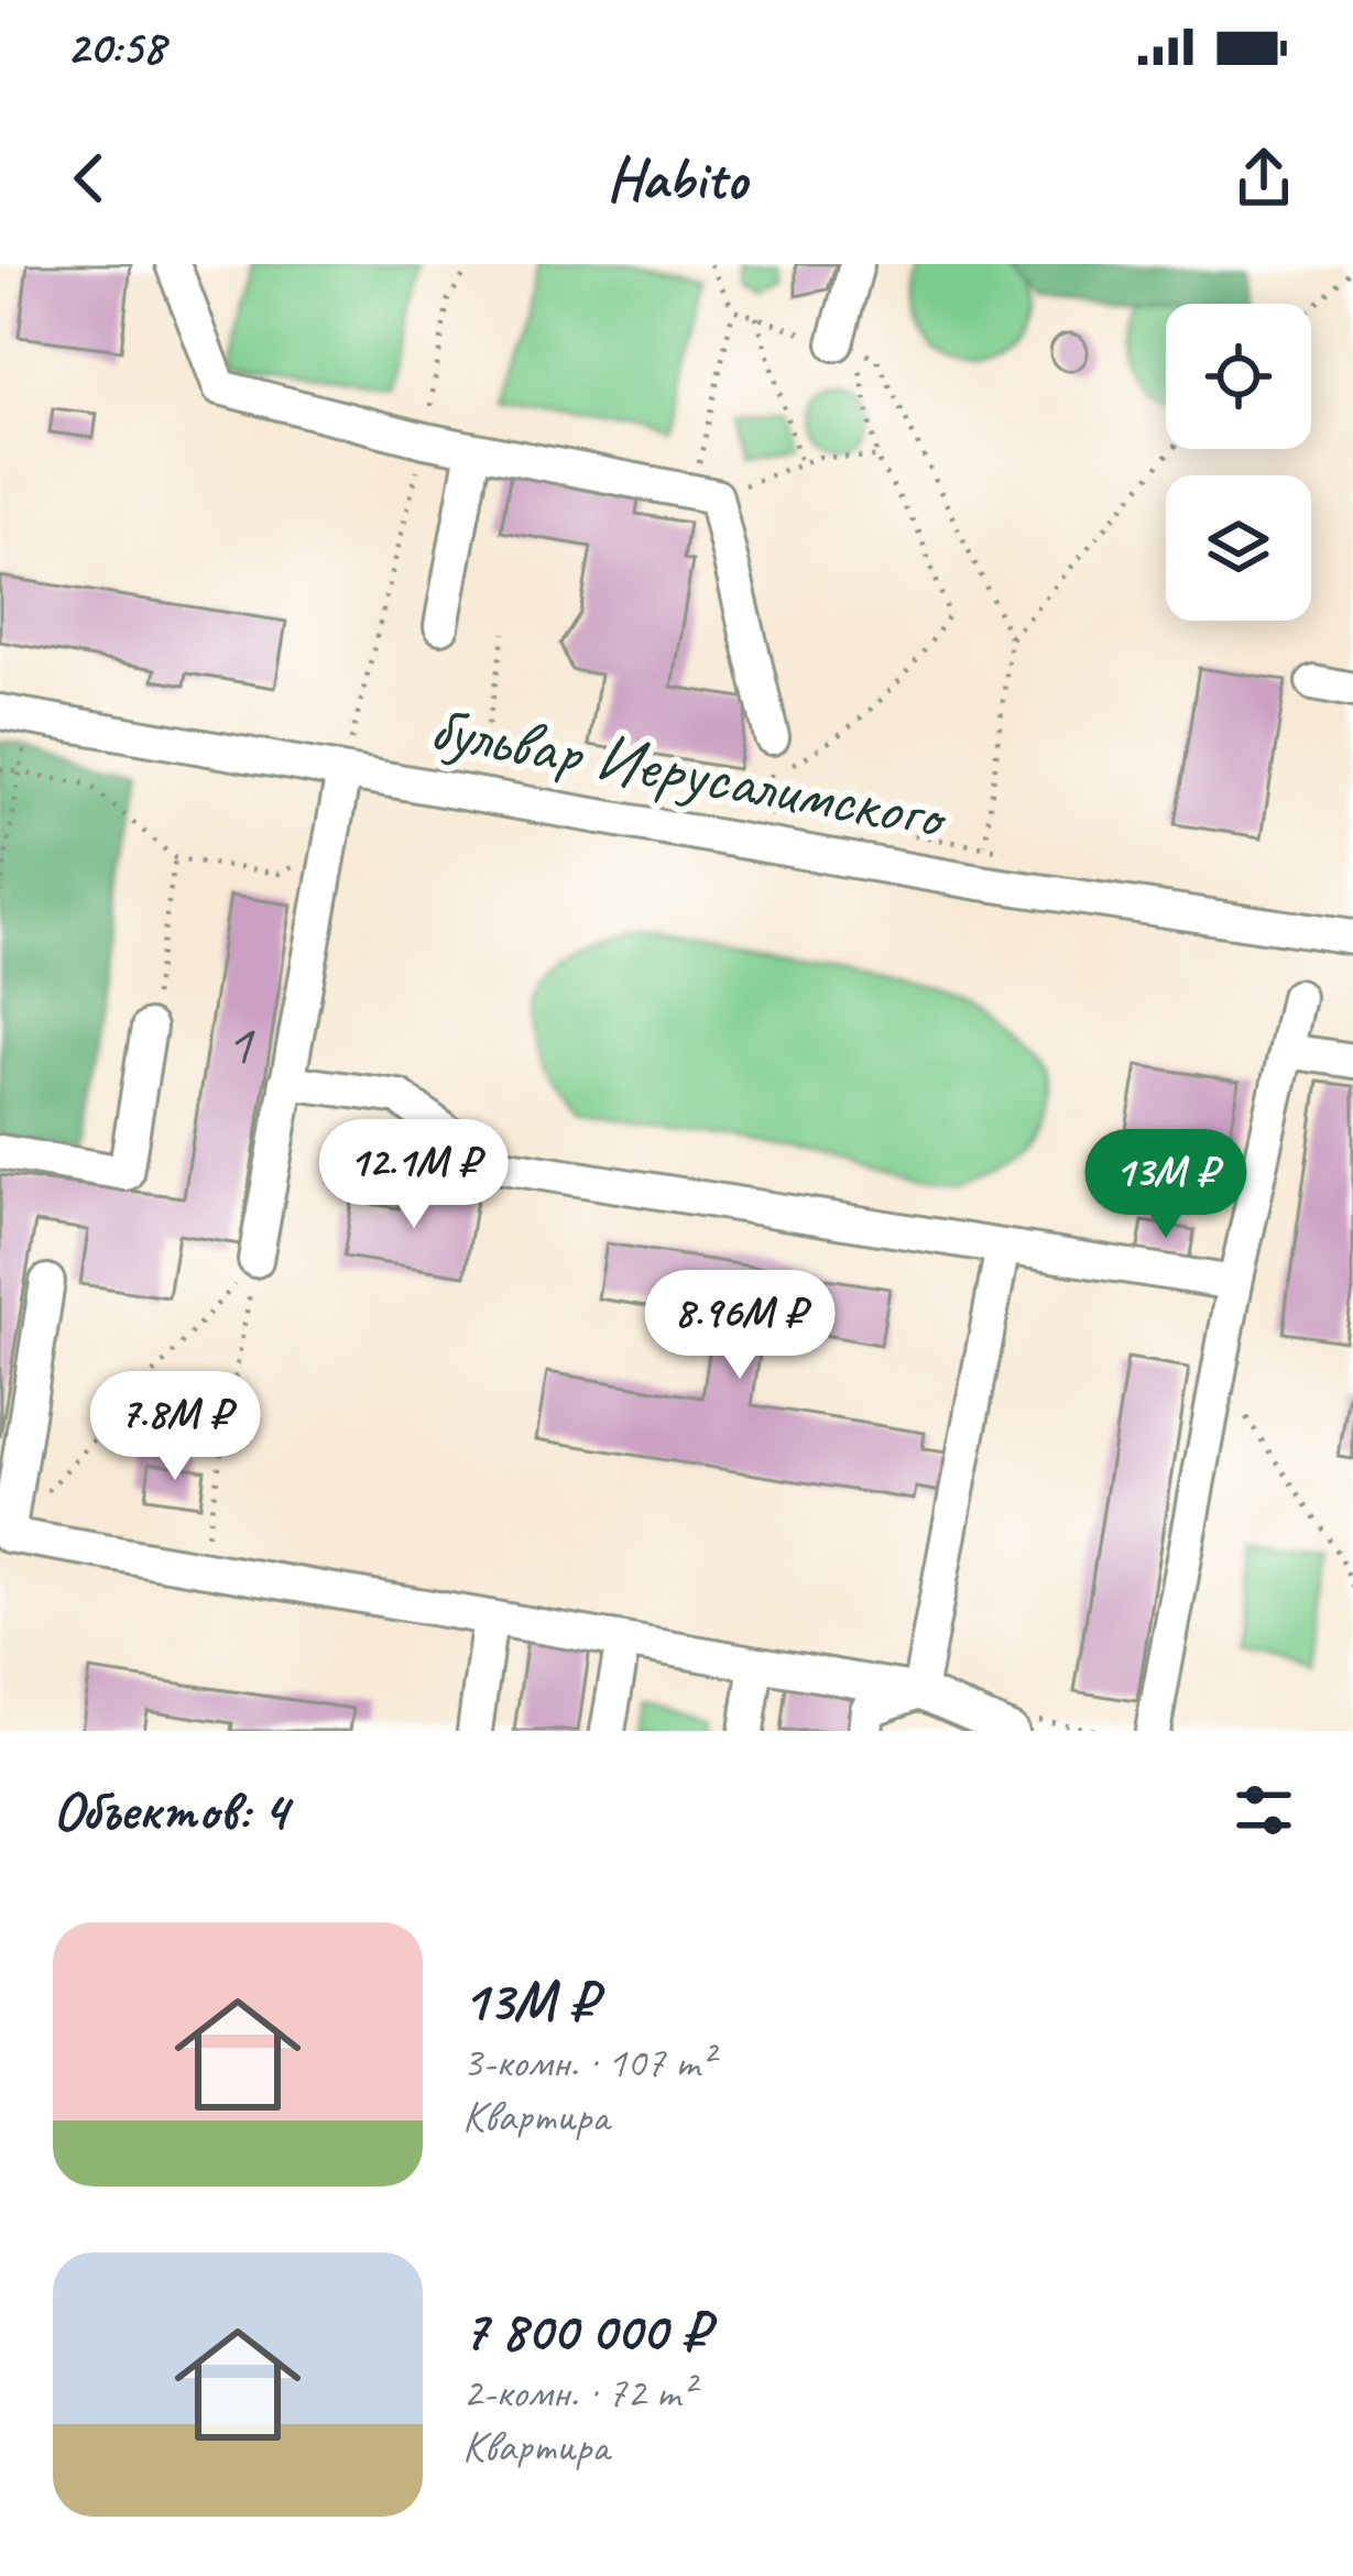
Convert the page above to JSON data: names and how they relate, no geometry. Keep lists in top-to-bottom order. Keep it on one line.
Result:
{"streets":{"street":["бульвар Иерусалимского"]},"house_numbers":["1"],"page":{"status":"20:58","header":"Habito","price":["12.1M ₽","13M ₽","8.96M ₽","7.8M ₽"],"heading":"Объектов: 4","list":[{"name":"13M ₽","note":"3-комн. · 107 m² · Квартира"},{"name":"7 800 000 ₽","note":"2-комн. · 72 m² · Квартира"}]}}
